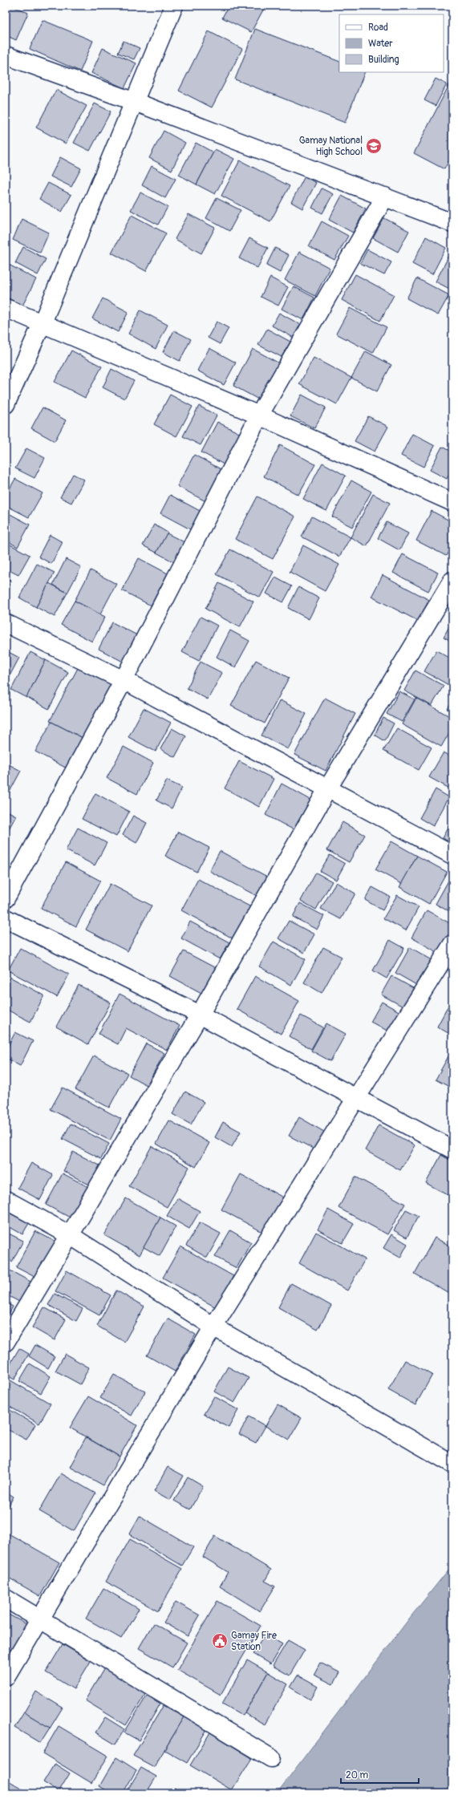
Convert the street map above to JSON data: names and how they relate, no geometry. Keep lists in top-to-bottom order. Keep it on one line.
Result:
{"places":{"school or university":["Gamay National High School"],"public building":["Gamay Fire Station"]},"legend":["Road","Water","Building"],"scale_bar":"20 m"}
